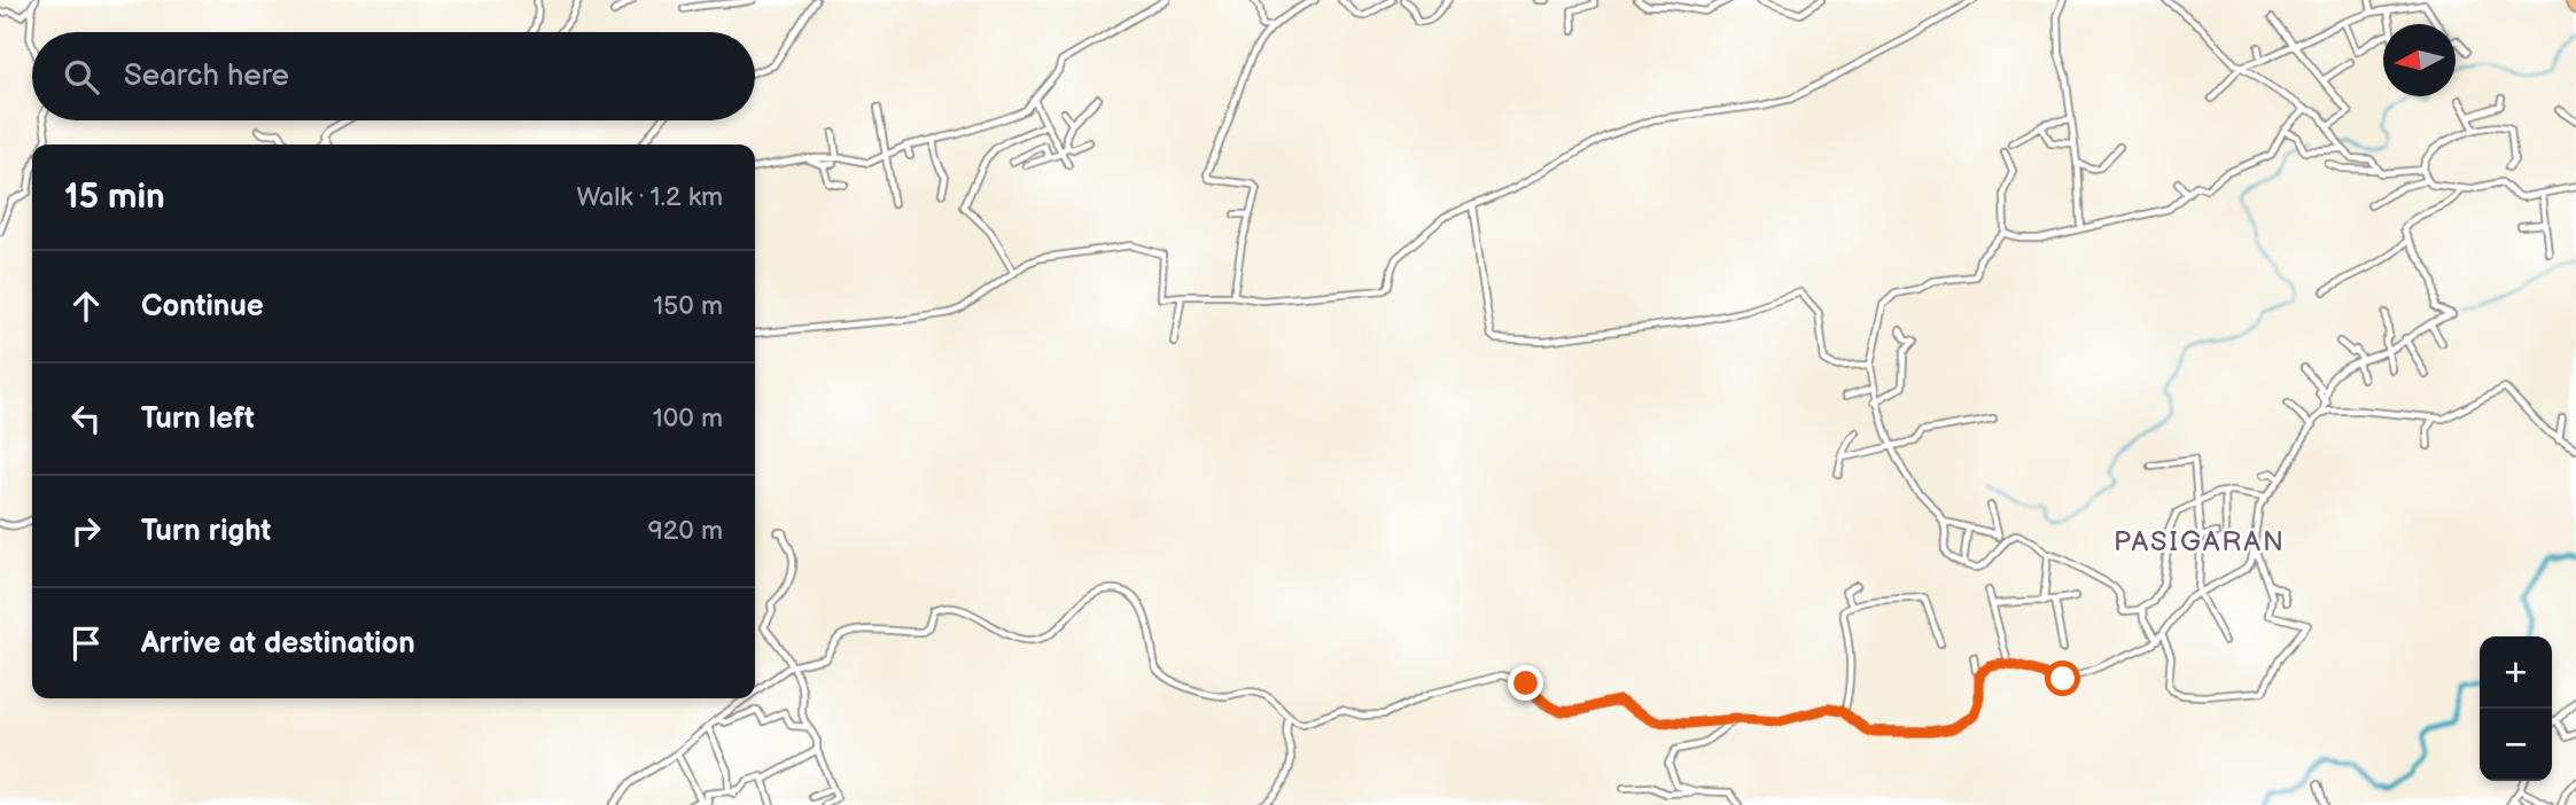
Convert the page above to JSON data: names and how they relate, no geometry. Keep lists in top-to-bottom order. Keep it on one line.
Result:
{"districts":["PASIGARAN"],"north":"left","page":{"search":"Search here","heading":["15 min","Walk · 1.2 km"],"list":[["Continue","150 m"],["Turn left","100 m"],["Turn right","920 m"],"Arrive at destination"],"map_buttons":["+","−"]}}
